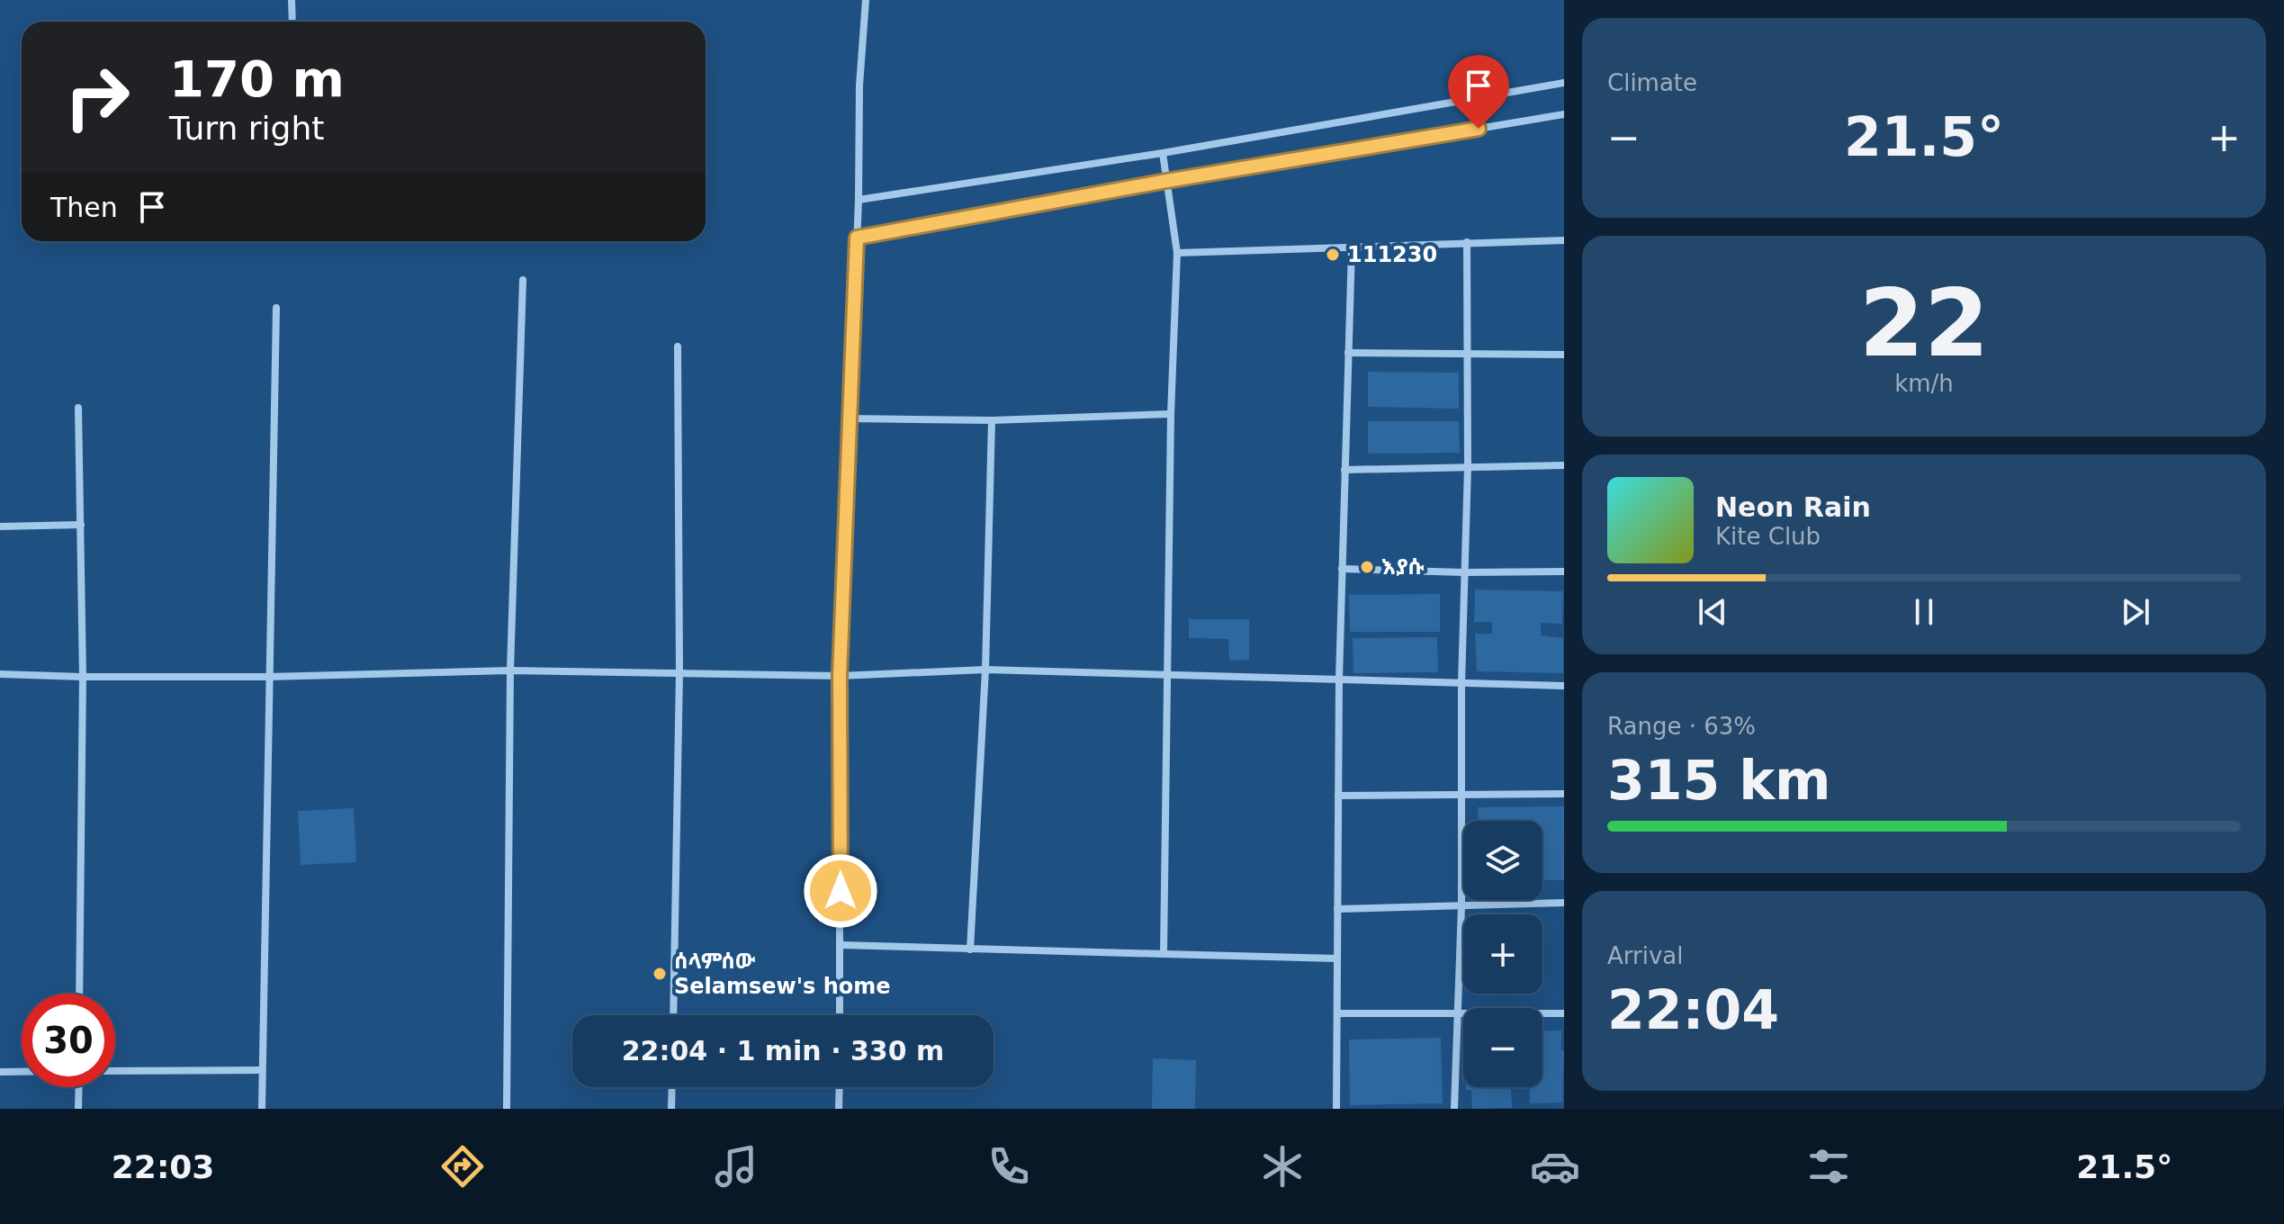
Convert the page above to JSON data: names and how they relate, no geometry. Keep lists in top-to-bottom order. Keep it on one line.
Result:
{"places":["111230","እያሱ","ሰላምሰው Selamsew's home"],"page":{"tile":["Climate",["22","km/h"],["Range · 63%","315 km"],["Arrival","22:04"]],"turn":["170 m","Turn right"],"heat":["−","21.5°","+"],"then":"Then","song":["Neon Rain","Kite Club"],"map_buttons":["+","−"],"limit":"30","trip":"22:04 · 1 min · 330 m","tabs":["22:03","21.5°"]}}
